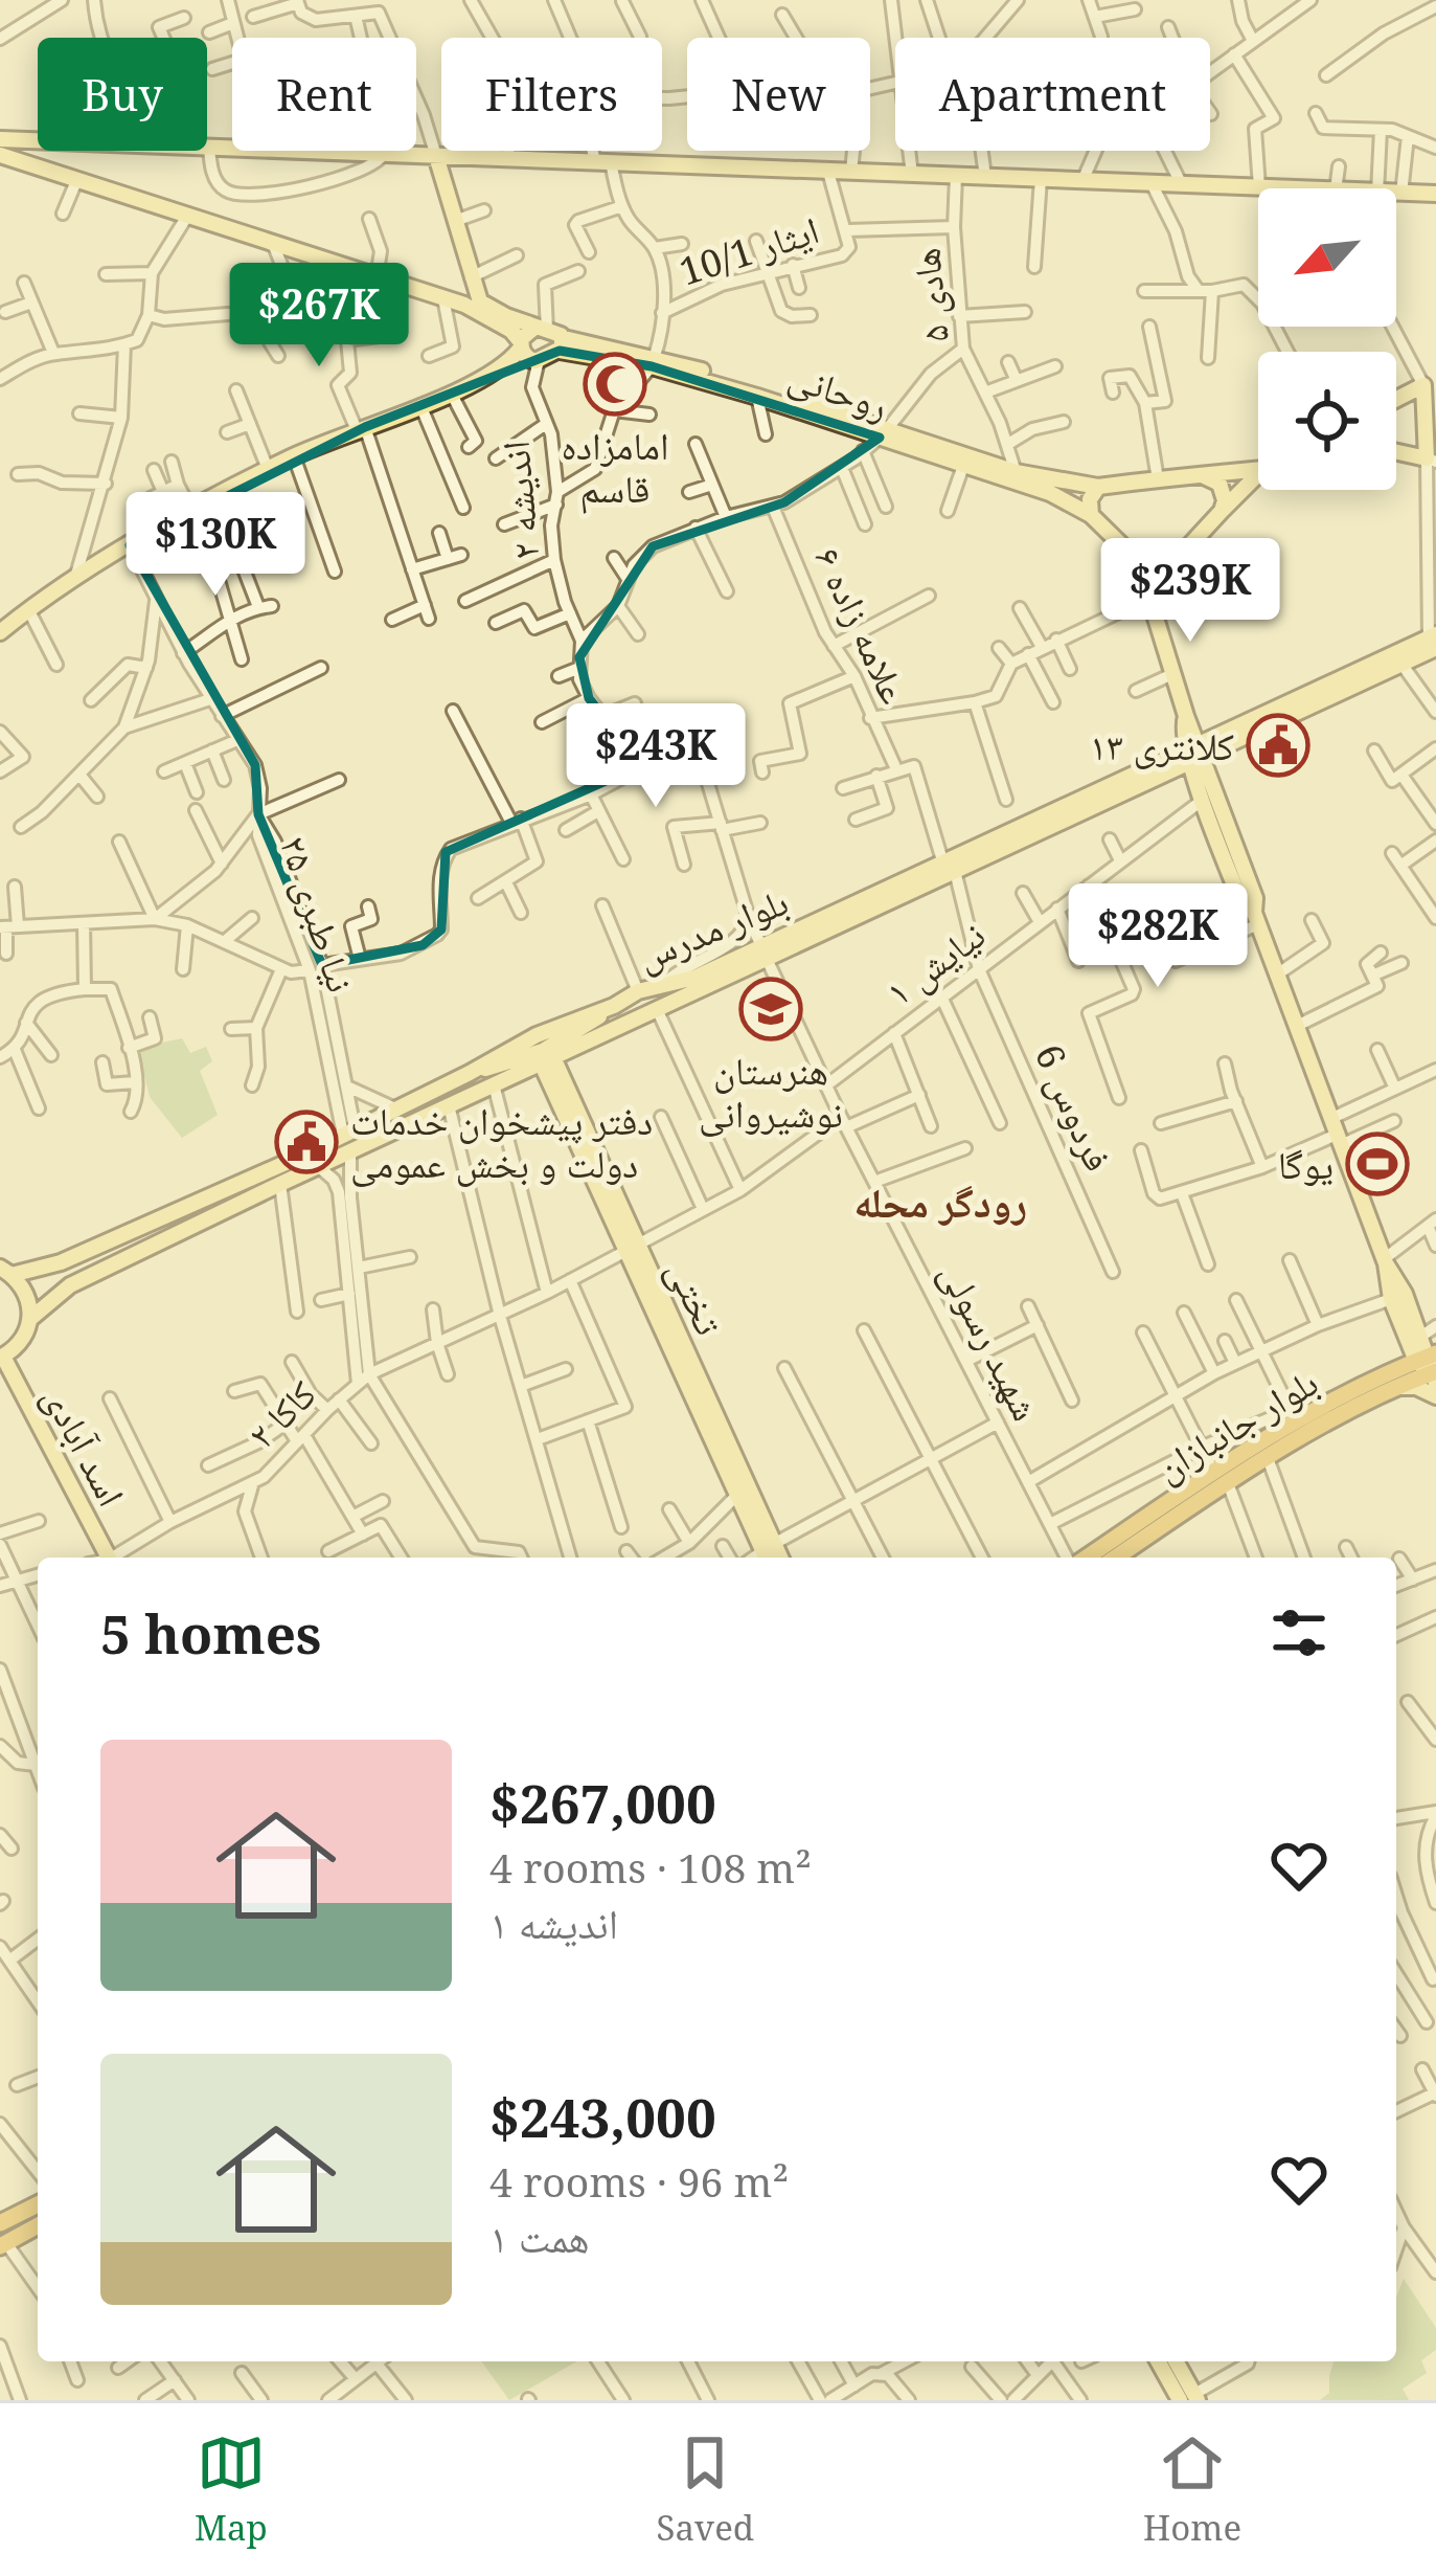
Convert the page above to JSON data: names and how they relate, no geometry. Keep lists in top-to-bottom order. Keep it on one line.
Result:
{"streets":{"highway":["بلوار جانبازان"],"main road":["روحانی","بلوار مدرس","تختی","اسد آبادی"],"street":["ایثار 10/1","هادی ۵","اندیشه ۲","علامه زاده ۶","نیا طبری ۲۵","نیایش ۱","فردوس 6","شهید رسولی","کاکا ۲"]},"crossings":[["هادی ۵","روحانی"],["علامه زاده ۶","بلوار مدرس"],["علامه زاده ۶","فردوس 6"],["نیا طبری ۲۵","بلوار مدرس"],["بلوار مدرس","فردوس 6"],["بلوار مدرس","تختی"],["بلوار مدرس","شهید رسولی"],["بلوار مدرس","اسد آبادی"],["نیایش ۱","فردوس 6"],["نیایش ۱","شهید رسولی"],["تختی","کاکا ۲"],["شهید رسولی","کاکا ۲"]],"districts":["رودگر محله"],"places":{"mosque":["امامزاده قاسم"],"public building":["کلانتری ۱۳","دفتر پیشخوان خدمات دولت و بخش عمومی"],"school or university":["هنرستان نوشیروانی"],"sports":["یوگا"]},"north":"bottom left","page":{"chip":["Buy","Rent","Filters","New","Apartment"],"price":["$267K","$130K","$239K","$243K","$282K"],"heading":"5 homes","list":[{"name":"$267,000","note":"4 rooms · 108 m² · اندیشه ۱"},{"name":"$243,000","note":"4 rooms · 96 m² · همت ۱"}],"tabs":["Map","Saved","Home"]}}
